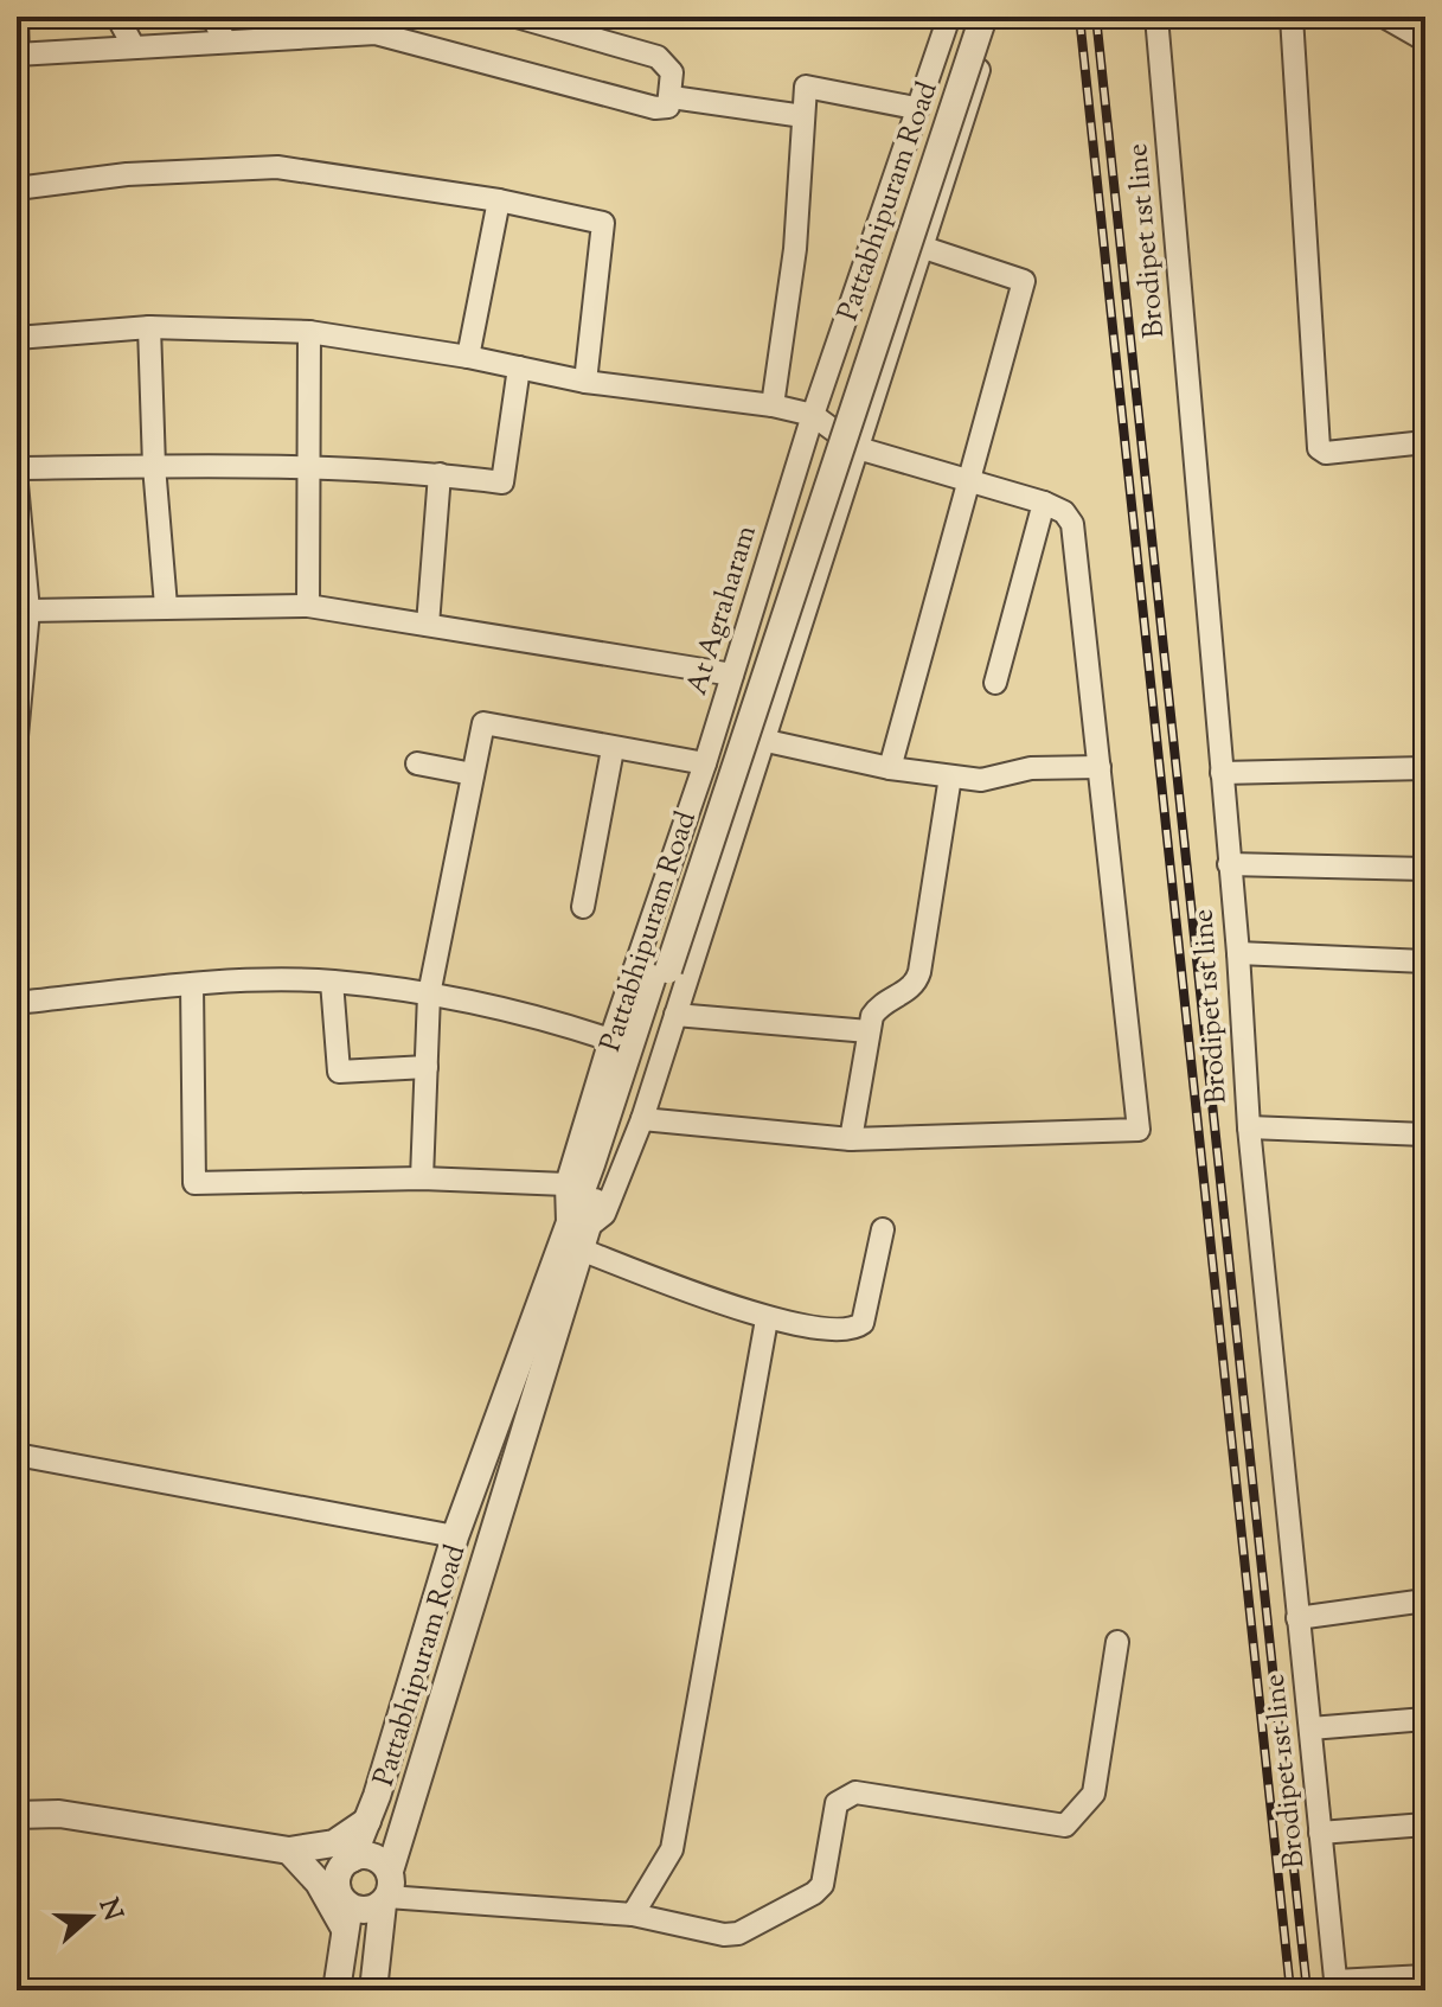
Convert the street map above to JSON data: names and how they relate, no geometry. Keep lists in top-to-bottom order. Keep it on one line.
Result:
{"streets":{"street":["Pattabhipuram Road","Brodipet 1st line","At Agraharam"]},"crossings":[["Pattabhipuram Road","At Agraharam"]],"north":"right"}
